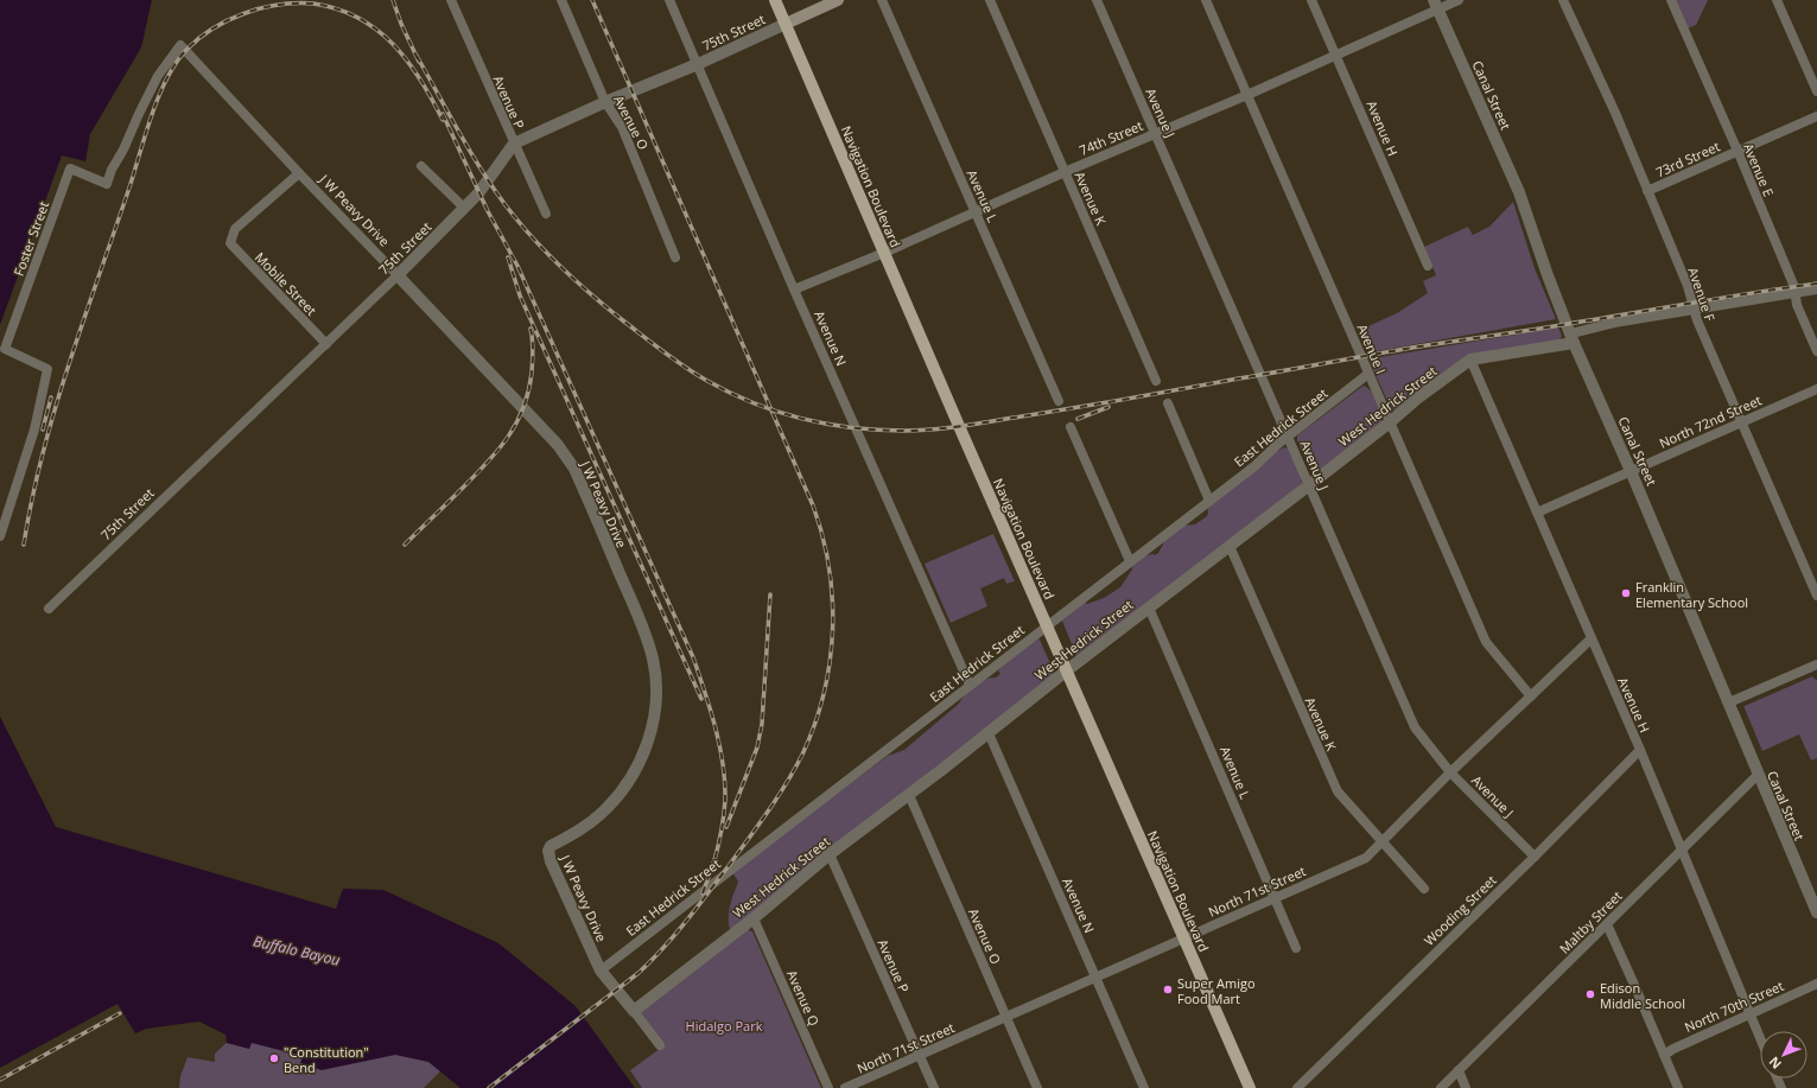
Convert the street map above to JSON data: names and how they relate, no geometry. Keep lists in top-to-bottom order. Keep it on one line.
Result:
{"streets":{"main road":["75th Street","Navigation Boulevard"],"street":["Canal Street","Avenue P","Avenue J","Avenue O","Avenue H","74th Street","73rd Street","Avenue E","Avenue L","Avenue K","J W Peavy Drive","Foster Street","Mobile Street","Avenue F","Avenue N","Avenue I","West Hedrick Street","North 72nd Street","East Hedrick Street","North 71st Street","Wooding Street","Maltby Street","Avenue Q","North 70th Street"]},"crossings":[["75th Street","Avenue P"],["75th Street","Avenue O"],["75th Street","Navigation Boulevard"],["75th Street","J W Peavy Drive"],["75th Street","Mobile Street"],["75th Street","Avenue N"],["Canal Street","74th Street"],["Canal Street","West Hedrick Street"],["Canal Street","North 72nd Street"],["Canal Street","Maltby Street"],["Avenue P","West Hedrick Street"],["Avenue P","North 71st Street"],["Avenue J","74th Street"],["Avenue J","West Hedrick Street"],["Avenue J","East Hedrick Street"],["Avenue J","North 71st Street"],["Avenue J","Wooding Street"],["Avenue O","West Hedrick Street"],["Avenue O","North 71st Street"],["Avenue H","74th Street"],["Avenue H","West Hedrick Street"],["Avenue H","North 72nd Street"],["Avenue H","North 71st Street"],["Avenue H","Wooding Street"],["Avenue H","Maltby Street"],["Avenue H","North 70th Street"],["74th Street","Navigation Boulevard"],["74th Street","Avenue L"],["74th Street","Avenue K"],["74th Street","Avenue N"],["74th Street","Avenue I"],["73rd Street","Avenue E"],["73rd Street","Avenue F"],["Avenue E","West Hedrick Street"],["Navigation Boulevard","West Hedrick Street"],["Navigation Boulevard","East Hedrick Street"],["Navigation Boulevard","North 71st Street"],["Avenue L","West Hedrick Street"],["Avenue L","North 71st Street"],["Avenue K","West Hedrick Street"],["Avenue K","North 71st Street"],["J W Peavy Drive","Foster Street"],["J W Peavy Drive","Mobile Street"],["J W Peavy Drive","West Hedrick Street"],["J W Peavy Drive","East Hedrick Street"],["Avenue F","West Hedrick Street"],["Avenue F","North 72nd Street"],["Avenue N","West Hedrick Street"],["Avenue N","East Hedrick Street"],["Avenue N","North 71st Street"],["Avenue I","West Hedrick Street"],["Avenue I","East Hedrick Street"],["Avenue I","North 71st Street"],["West Hedrick Street","Avenue Q"]],"water":["Buffalo Bayou"],"parks":["Hidalgo Park"],"places":["Franklin Elementary School","Super Amigo Food Mart","Edison Middle School","\"Constitution\" Bend"],"north":"bottom left"}
